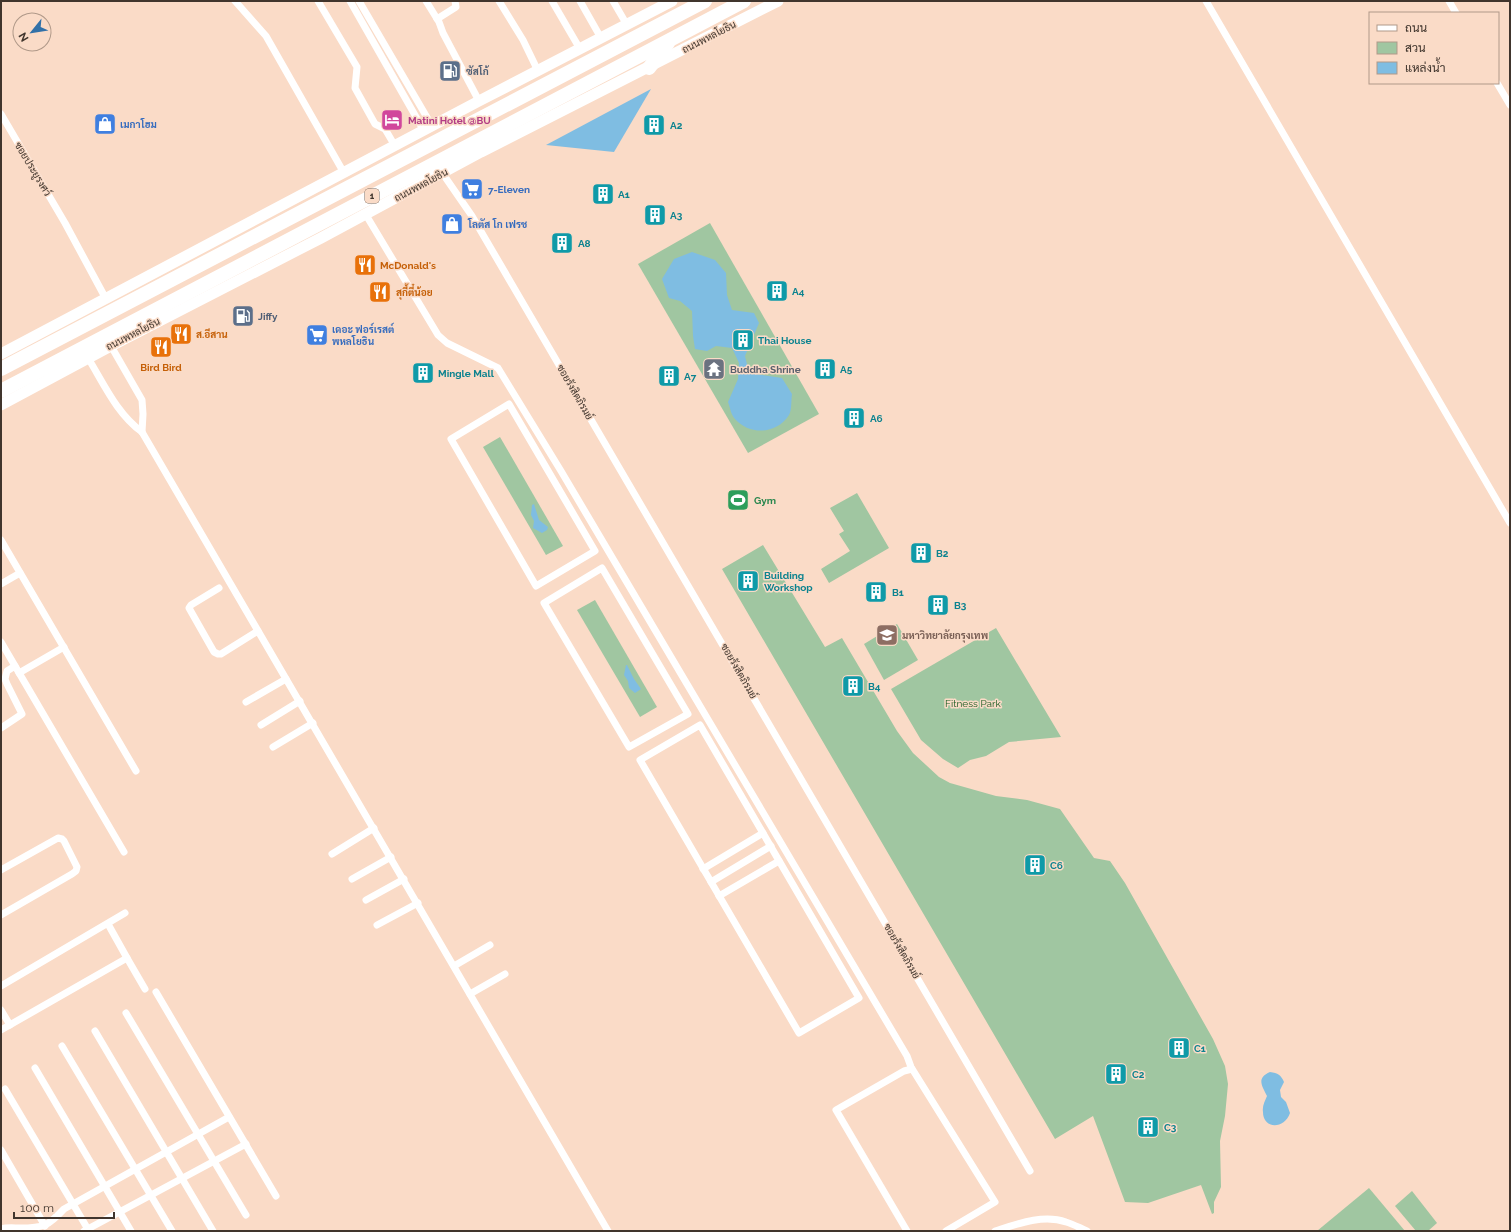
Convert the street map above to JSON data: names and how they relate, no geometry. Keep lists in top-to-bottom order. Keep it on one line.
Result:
{"streets":{"highway":["ถนนพหลโยธิน","1"],"street":["ซอยประยูรงศว์","ซอยรังสิตภิรมย์"]},"crossings":[["ถนนพหลโยธิน","ซอยรังสิตภิรมย์"]],"parks":["Fitness Park"],"places":{"fuel station":["ซัสโก้","Jiffy"],"hotel":["Matini Hotel @BU"],"shop":["เมกาโฮม","โลตัส โก เฟรช"],"building":["A2","A1","A3","A8","A4","Thai House","A5","Mingle Mall","A7","A6","B2","Building Workshop","B1","B3","B4","C6","C1","C2","C3"],"supermarket":["7-Eleven","เดอะ ฟอร์เรสต์ พหลโยธิน"],"restaurant":["McDonald's","สุกี้ตี๋น้อย","ส.อีสาน","Bird Bird"],"temple":["Buddha Shrine"],"sports":["Gym"],"school or university":["มหาวิทยาลัยกรุงเทพ"]},"legend":["ถนน","สวน","แหล่งน้ำ"],"scale_bar":"100 m","north":"bottom left"}
